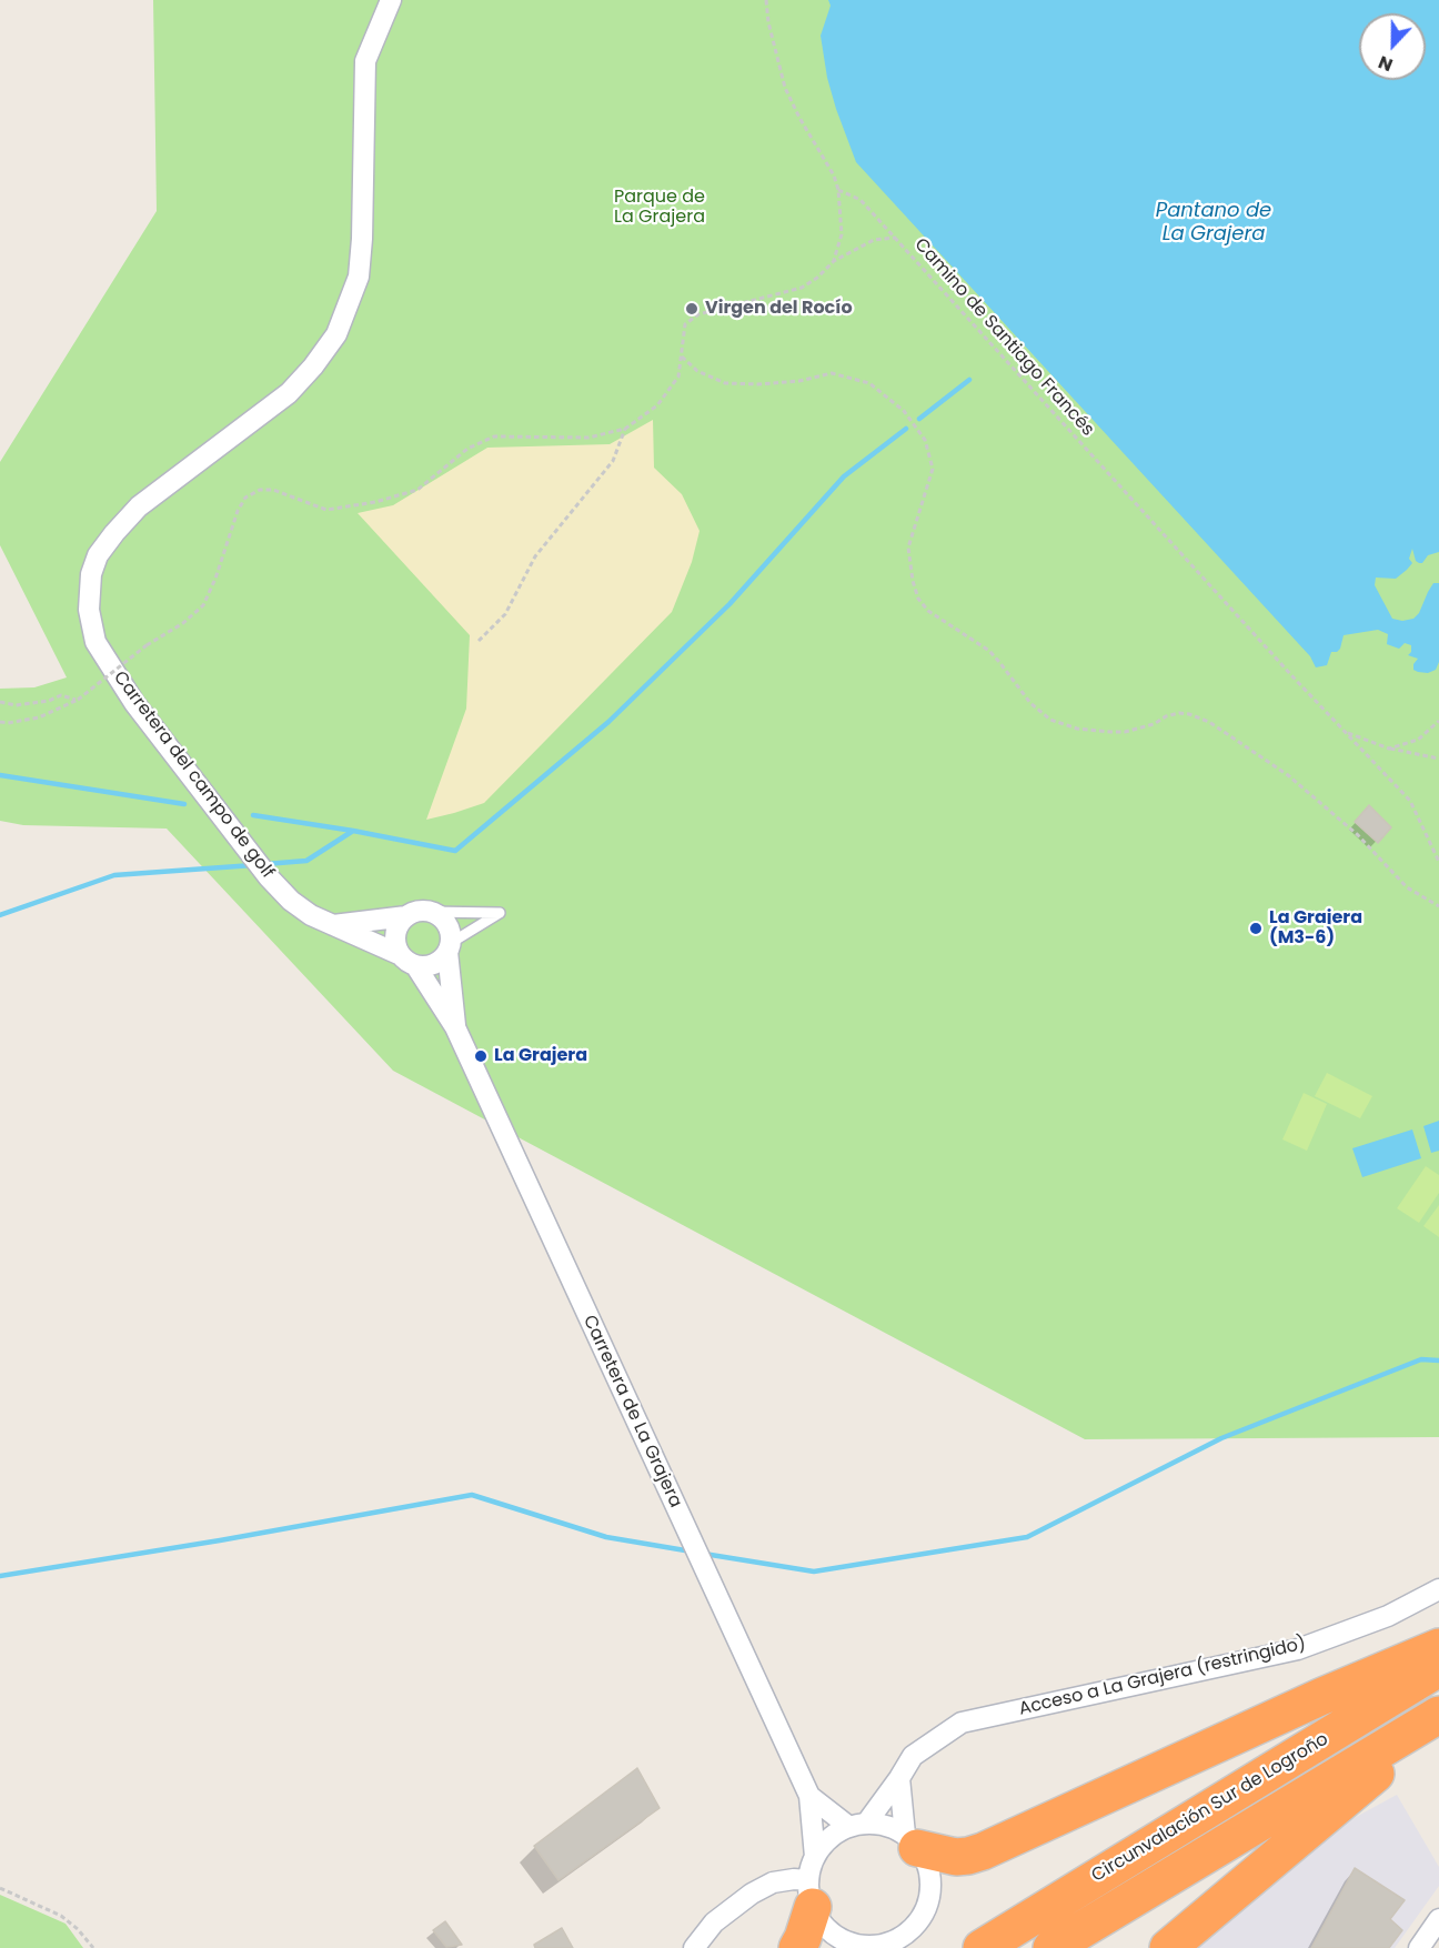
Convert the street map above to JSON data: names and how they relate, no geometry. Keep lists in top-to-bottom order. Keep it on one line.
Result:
{"streets":{"highway":["Circunvalación Sur de Logroño"],"street":["Carretera del campo de golf","Carretera de La Grajera","Acceso a La Grajera (restringido)"],"path":["Camino de Santiago Francés"]},"crossings":[["Carretera del campo de golf","Carretera de La Grajera"],["Carretera de La Grajera","Acceso a La Grajera (restringido)"]],"water":["Pantano de La Grajera"],"parks":["Parque de La Grajera"],"places":["Virgen del Rocío","La Grajera (M3-6)","La Grajera"],"north":"bottom"}
